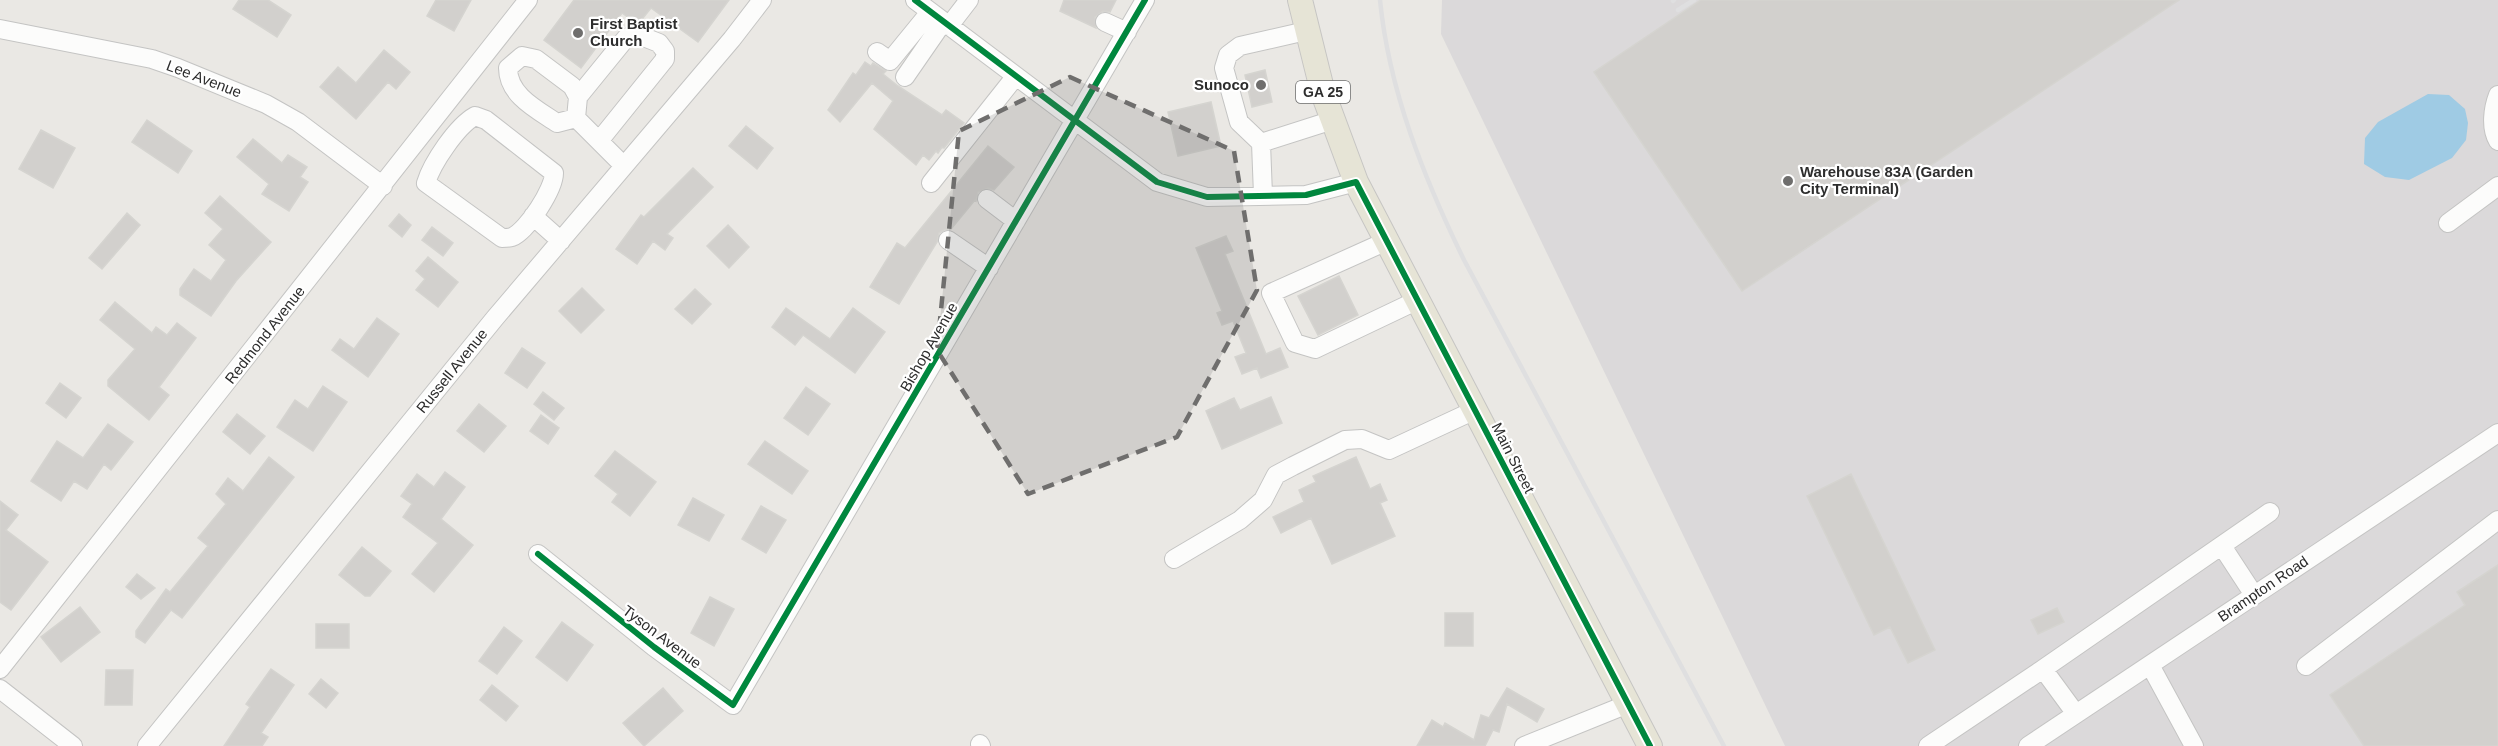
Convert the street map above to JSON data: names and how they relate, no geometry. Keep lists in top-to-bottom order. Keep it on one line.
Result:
{"streets":{"main road":["GA 25","Main Street"],"street":["Lee Avenue","Redmond Avenue","Bishop Avenue","Russell Avenue","Brampton Road","Tyson Avenue"]},"crossings":[["Lee Avenue","Redmond Avenue"],["Bishop Avenue","Tyson Avenue"]],"places":["First Baptist Church","Sunoco","Warehouse 83A (Garden City Terminal)"]}
